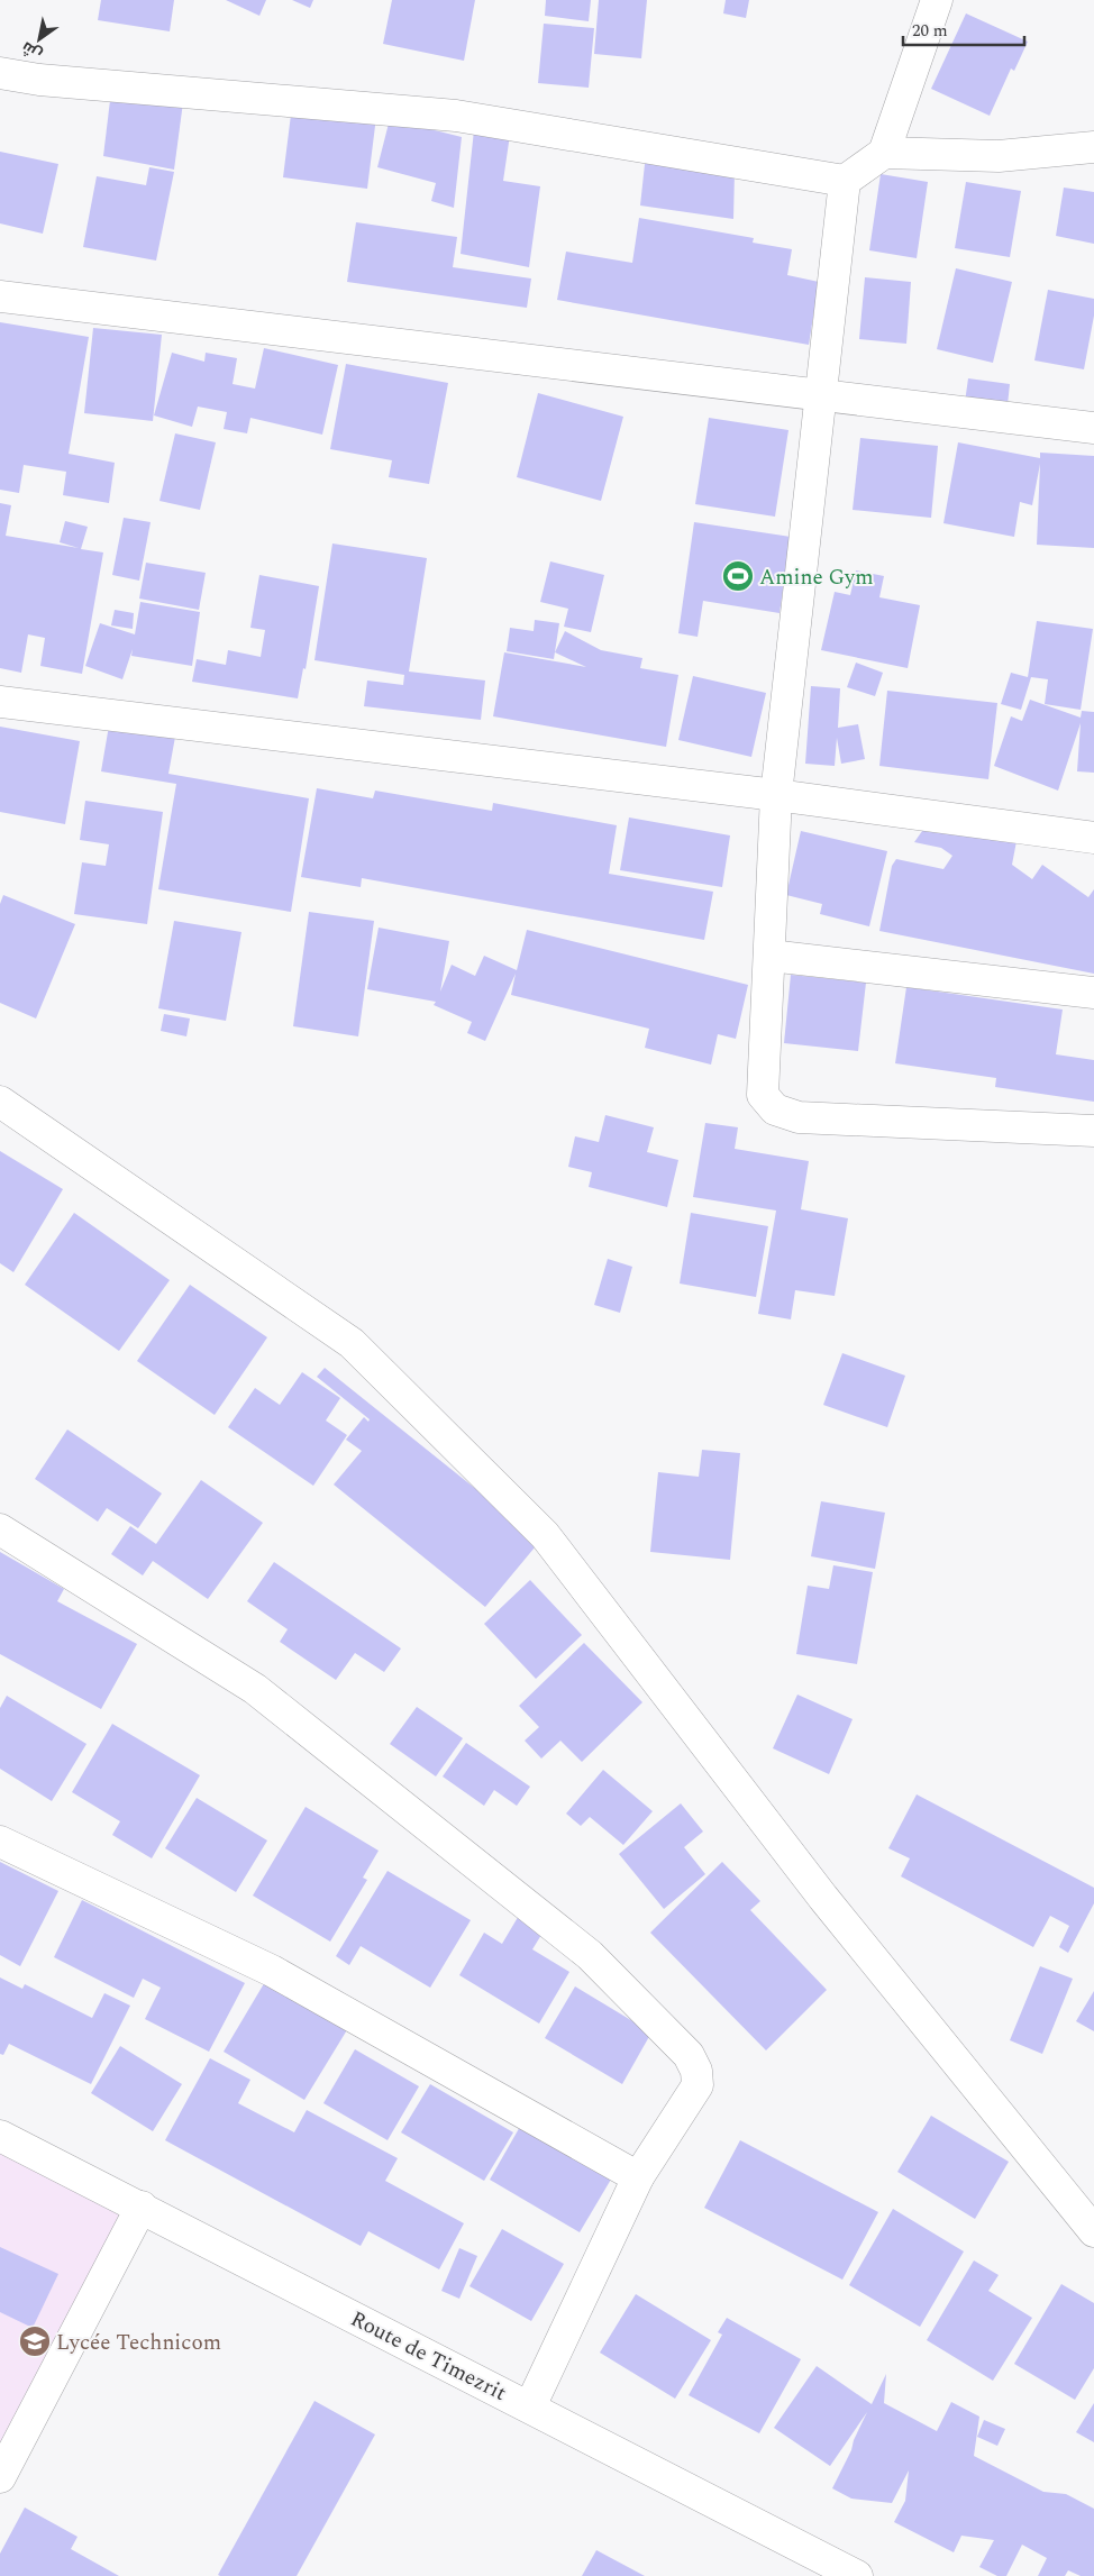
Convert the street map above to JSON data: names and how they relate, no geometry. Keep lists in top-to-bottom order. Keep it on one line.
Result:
{"streets":{"street":["Route de Timezrit"]},"places":{"sports":["Amine Gym"],"school or university":["Lycée Technicom"]},"scale_bar":"20 m","north":"bottom left"}
